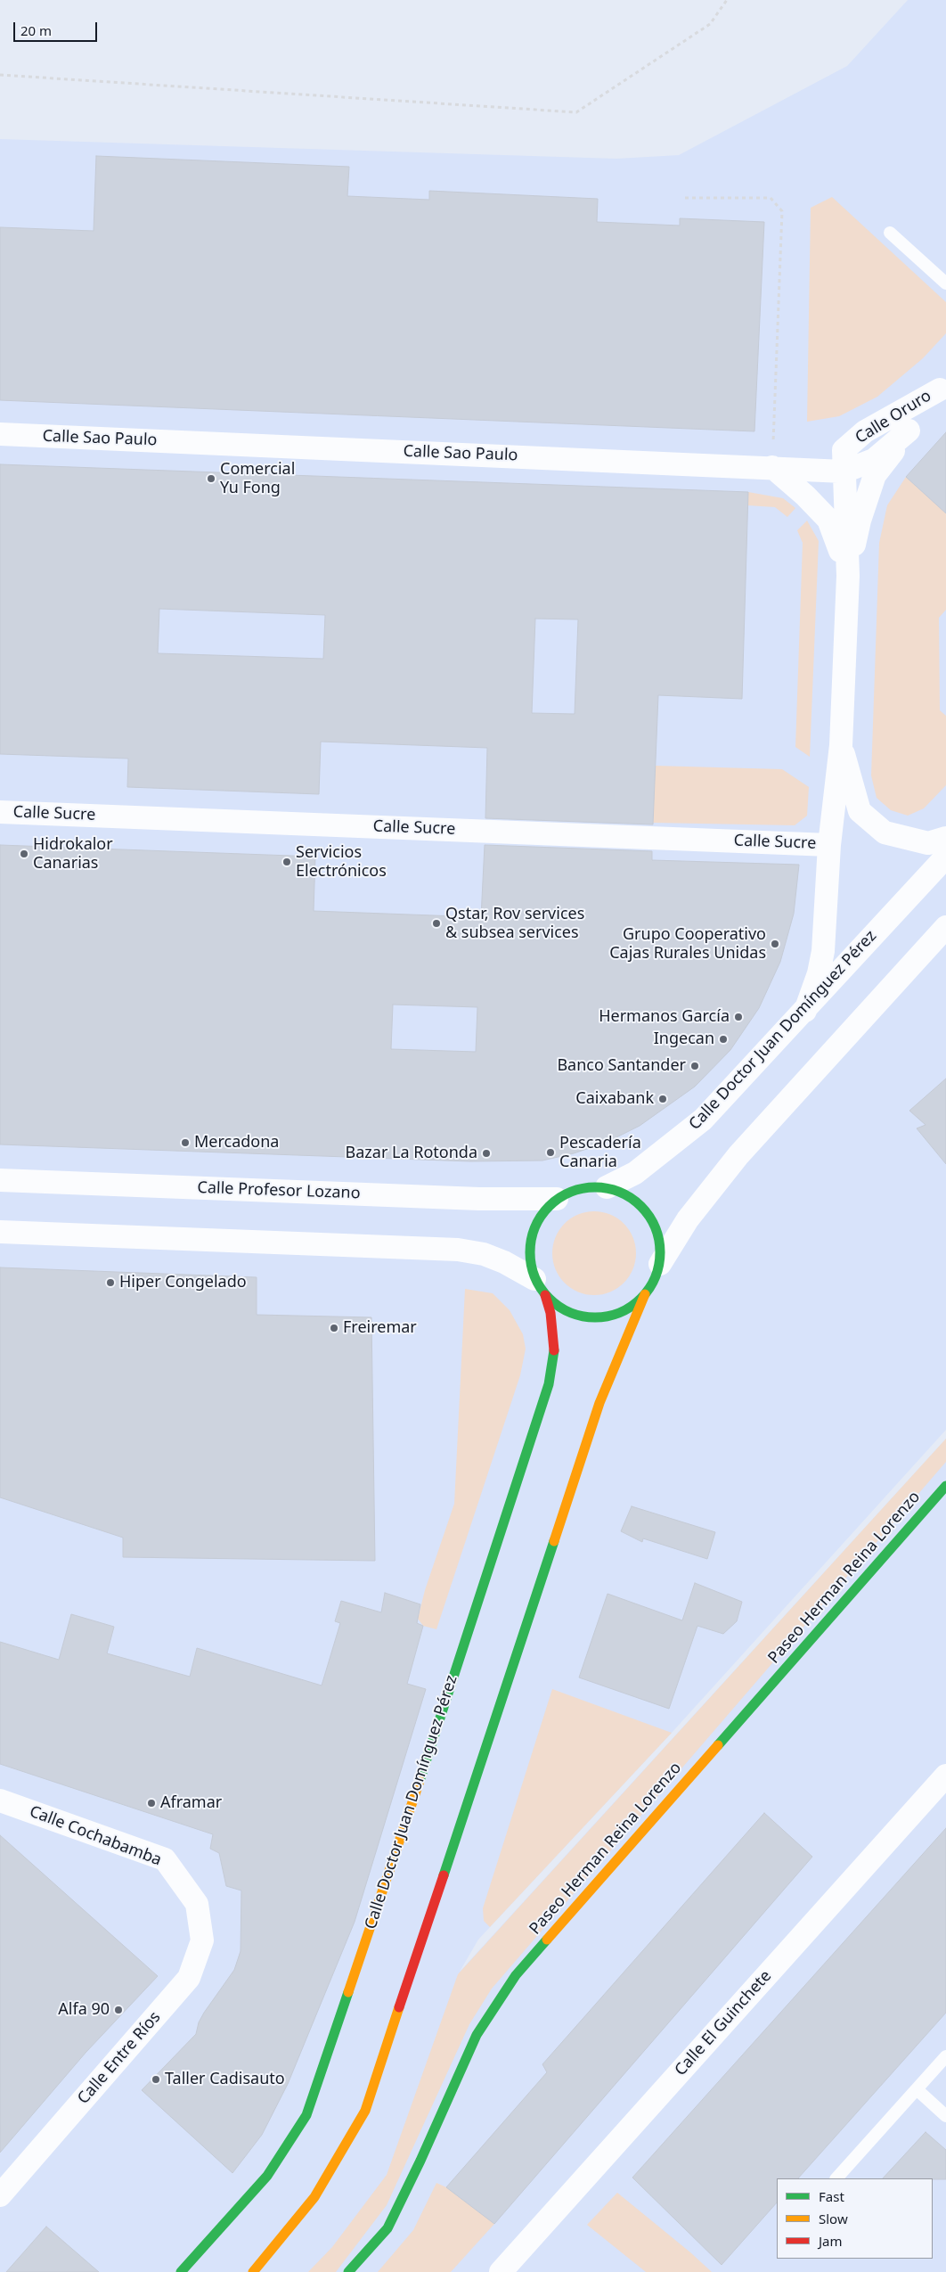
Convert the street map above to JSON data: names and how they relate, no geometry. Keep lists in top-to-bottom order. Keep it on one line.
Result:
{"streets":{"street":["Calle Oruro","Calle Sao Paulo","Calle Sucre","Calle Doctor Juan Domínguez Pérez","Calle Profesor Lozano","Paseo Herman Reina Lorenzo","Calle Cochabamba","Calle El Guinchete","Calle Entre Ríos"]},"crossings":[["Calle Oruro","Calle Sao Paulo"],["Calle Oruro","Calle Sucre"],["Calle Oruro","Calle Doctor Juan Domínguez Pérez"],["Calle Doctor Juan Domínguez Pérez","Calle Profesor Lozano"],["Calle Cochabamba","Calle Entre Ríos"]],"places":["Comercial Yu Fong","Hidrokalor Canarias","Servicios Electrónicos","Qstar, Rov services & subsea services","Grupo Cooperativo Cajas Rurales Unidas","Hermanos García","Ingecan","Banco Santander","Caixabank","Mercadona","Pescadería Canaria","Bazar La Rotonda","Hiper Congelado","Freiremar","Aframar","Alfa 90","Taller Cadisauto"],"legend":["Fast","Slow","Jam"],"scale_bar":"20 m"}
